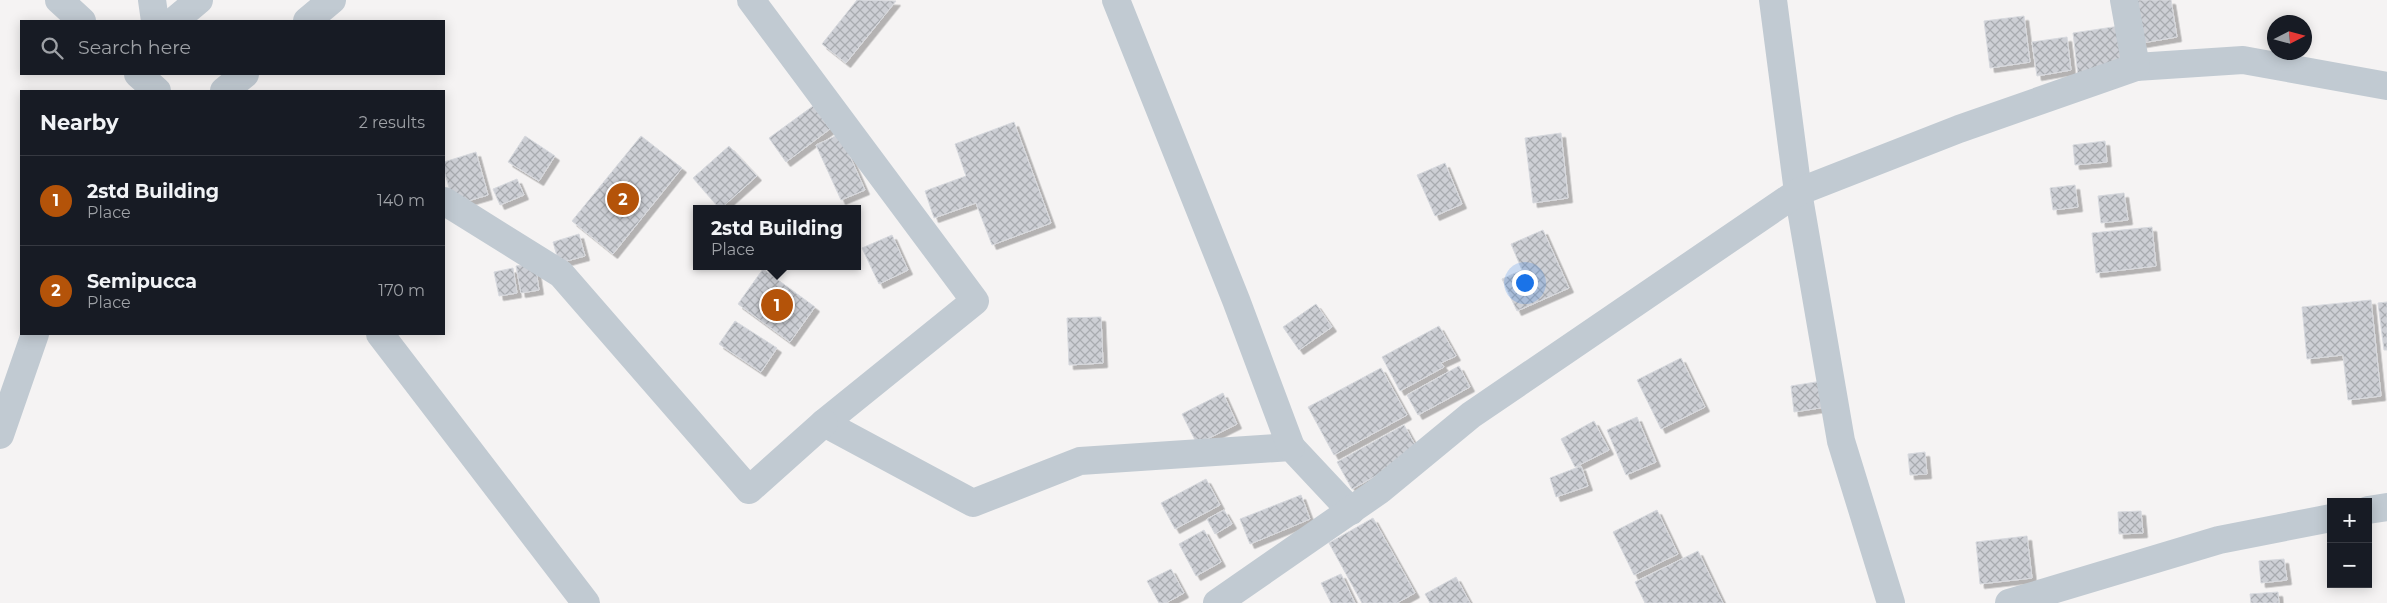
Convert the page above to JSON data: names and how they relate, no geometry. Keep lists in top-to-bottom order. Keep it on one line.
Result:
{"north":"right","page":{"search":"Search here","heading":["Nearby","2 results"],"list":[{"mark":"1","name":"2std Building","note":"Place","value":"140 m"},{"mark":"2","name":"Semipucca","note":"Place","value":"170 m"}],"pins":["2","1"],"popup":["2std Building","Place"],"map_buttons":["+","−"]}}
